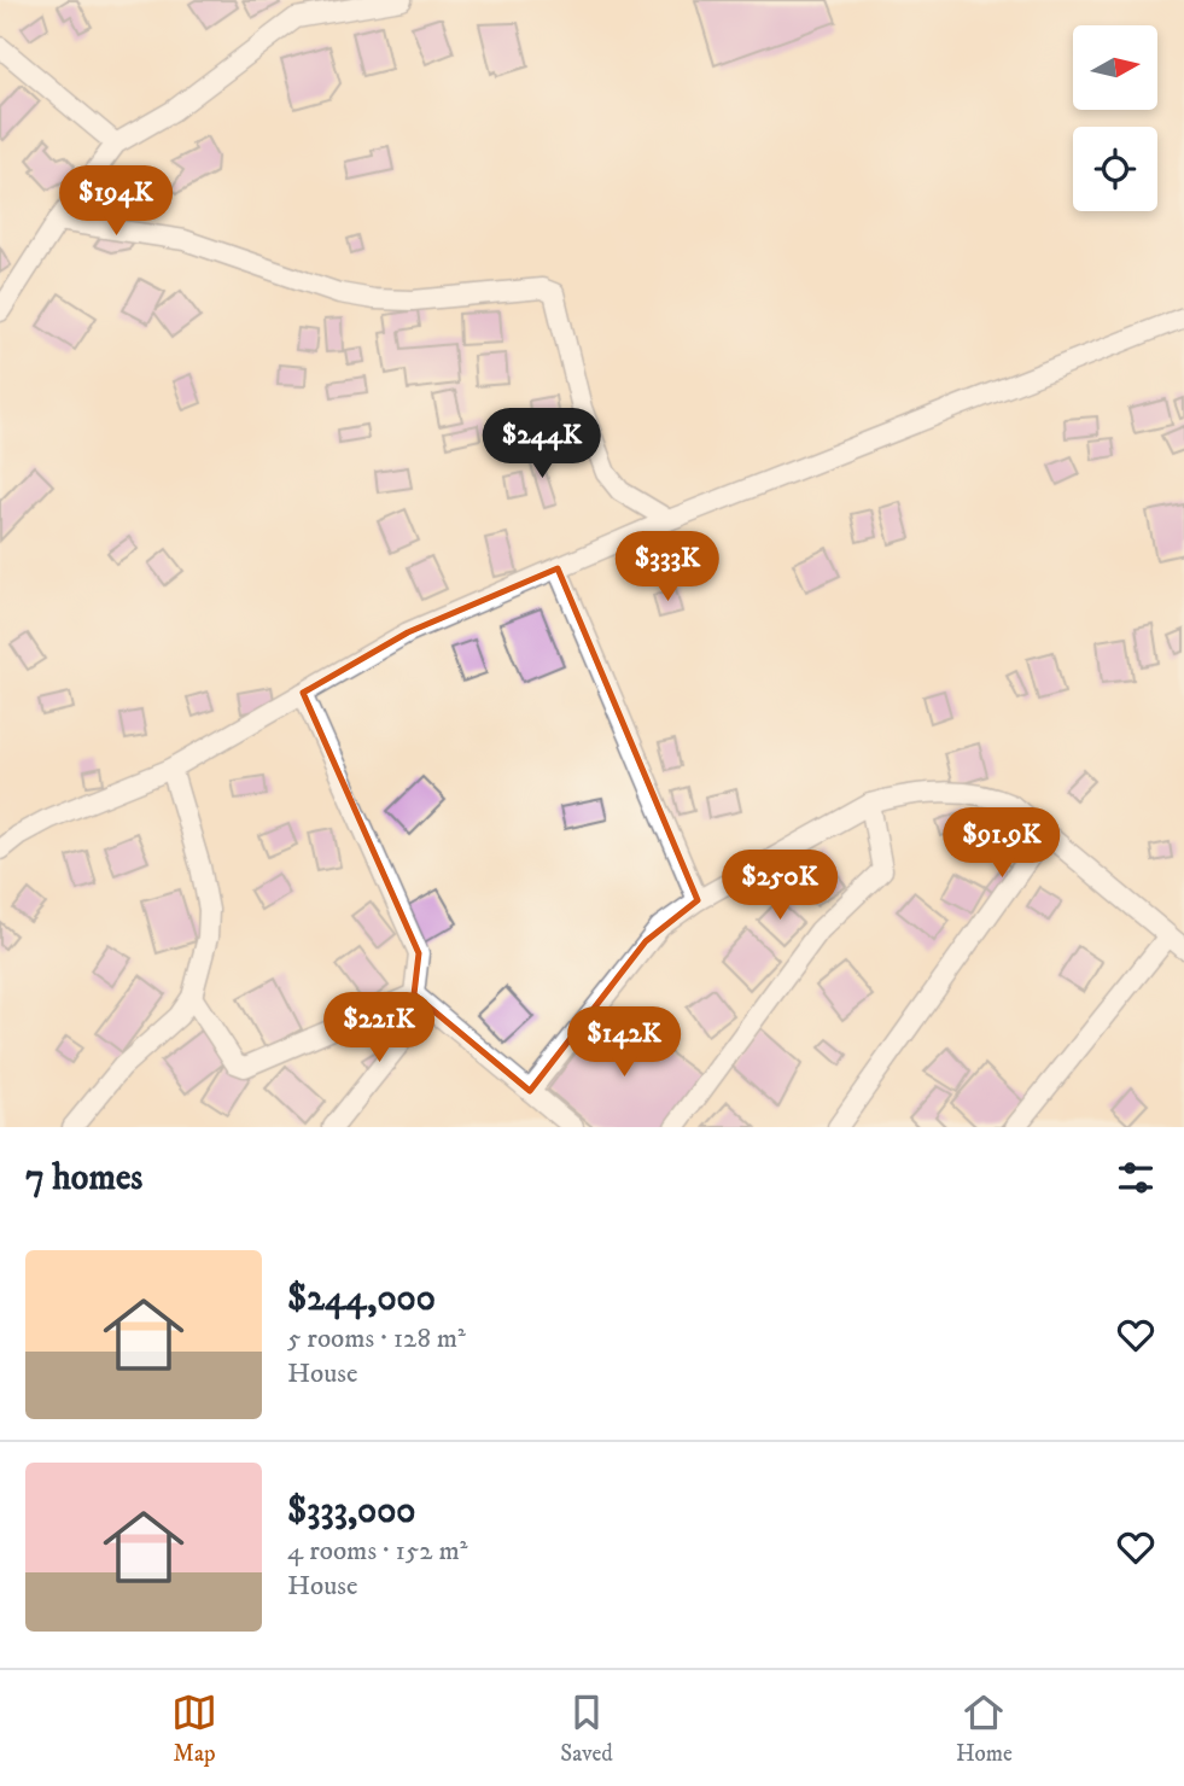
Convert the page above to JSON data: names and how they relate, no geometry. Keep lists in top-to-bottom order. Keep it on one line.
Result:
{"north":"right","page":{"price":["$194K","$244K","$333K","$91.9K","$250K","$221K","$142K"],"heading":"7 homes","list":[{"name":"$244,000","note":"5 rooms · 128 m² · House"},{"name":"$333,000","note":"4 rooms · 152 m² · House"}],"tabs":["Map","Saved","Home"]}}
